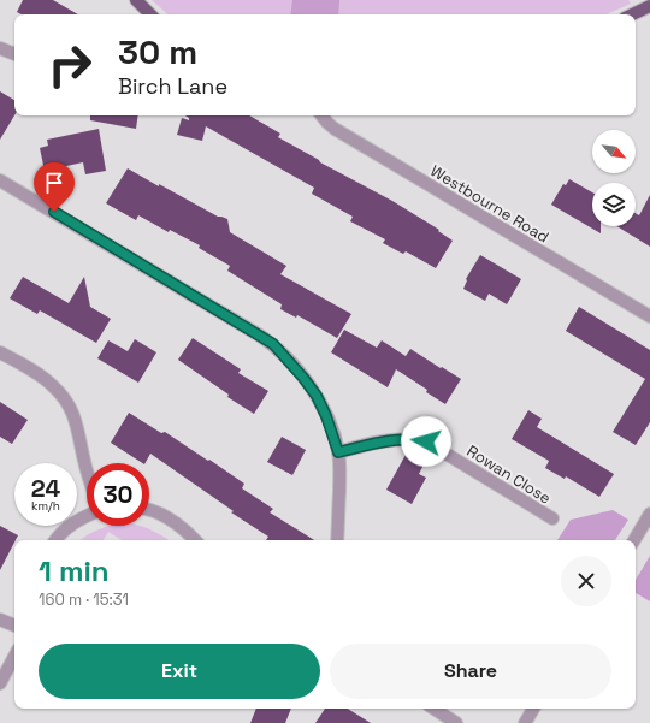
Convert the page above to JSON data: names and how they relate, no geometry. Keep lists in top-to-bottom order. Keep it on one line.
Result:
{"streets":{"street":["Westbourne Road","Rowan Close"]},"north":"bottom right","page":{"turn":["30 m","Birch Lane"],"speed":"24 km/h","limit":"30","heading":["1 min","160 m · 15:31"],"buttons":["Exit","Share"]}}
